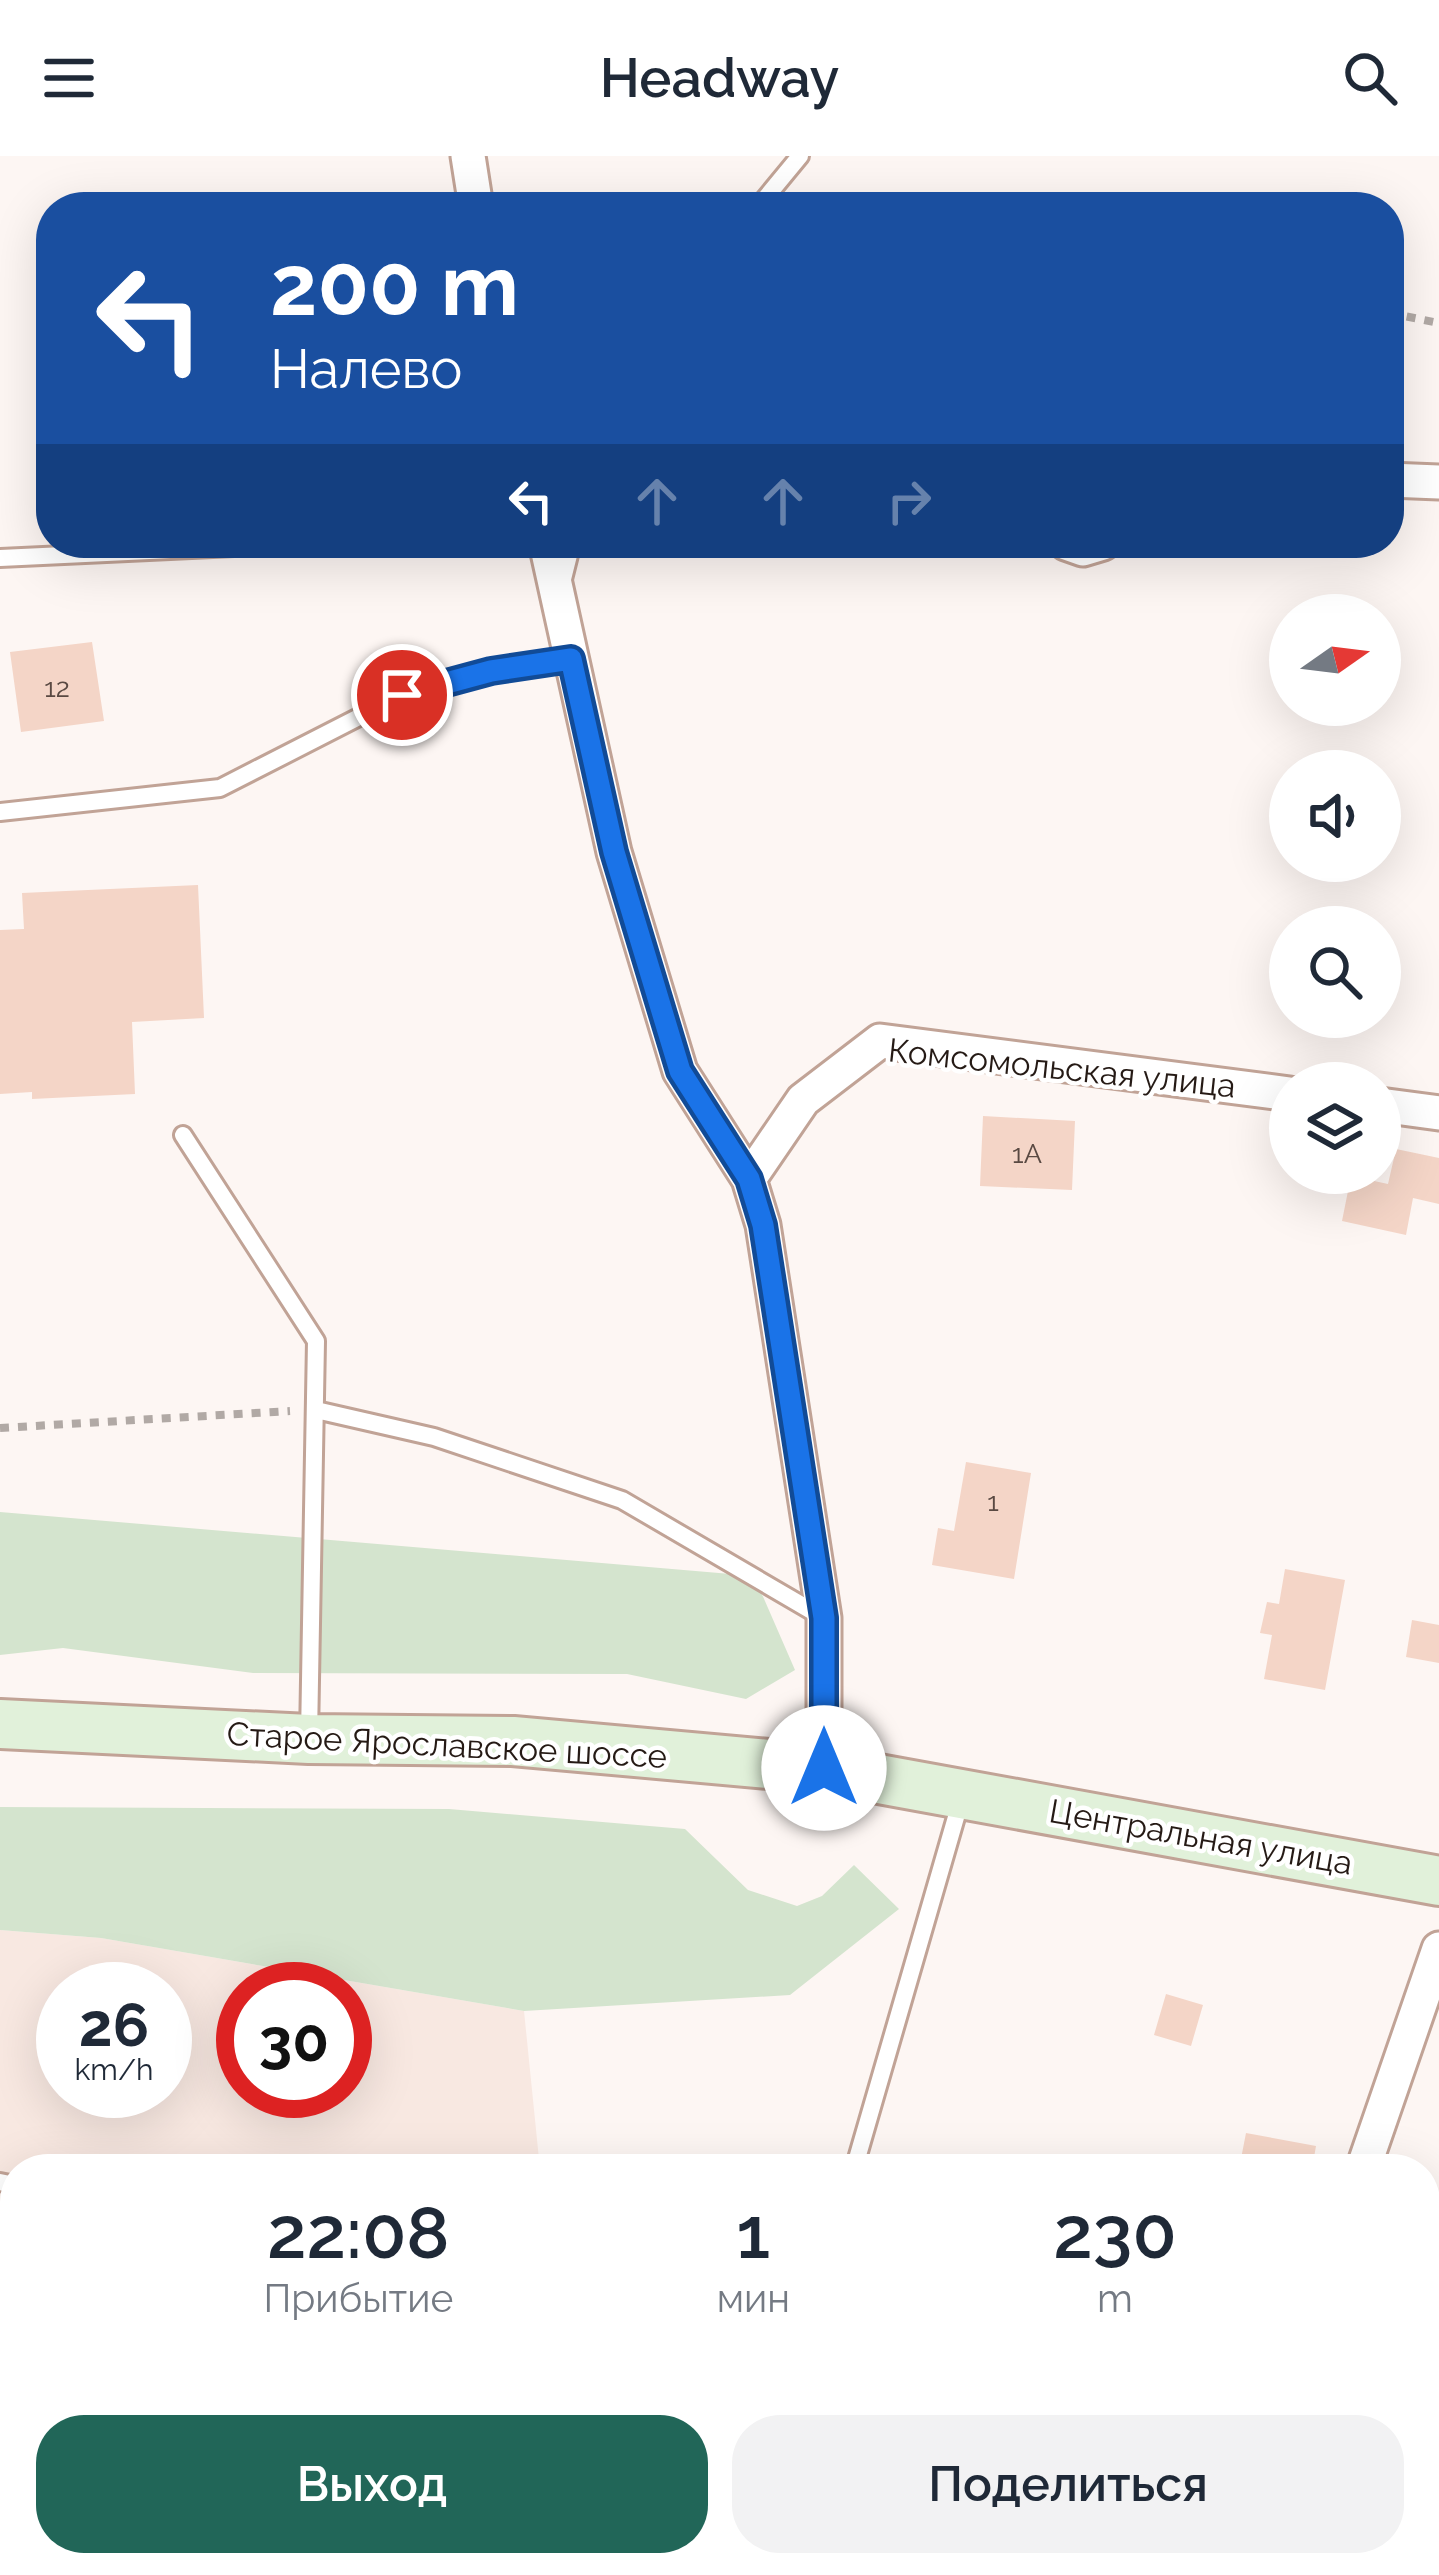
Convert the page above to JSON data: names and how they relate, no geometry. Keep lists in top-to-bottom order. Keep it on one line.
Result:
{"streets":{"main road":["Старое Ярославское шоссе","Центральная улица"],"street":["Комсомольская улица"]},"crossings":[["Старое Ярославское шоссе","Центральная улица"]],"house_numbers":["12","1А","1"],"north":"right","page":{"header":"Headway","turn":["200 m","Налево"],"speed":"26 km/h","limit":"30","eta":["22:08","Прибытие","1","мин","230","m"],"buttons":["Выход","Поделиться"]}}
